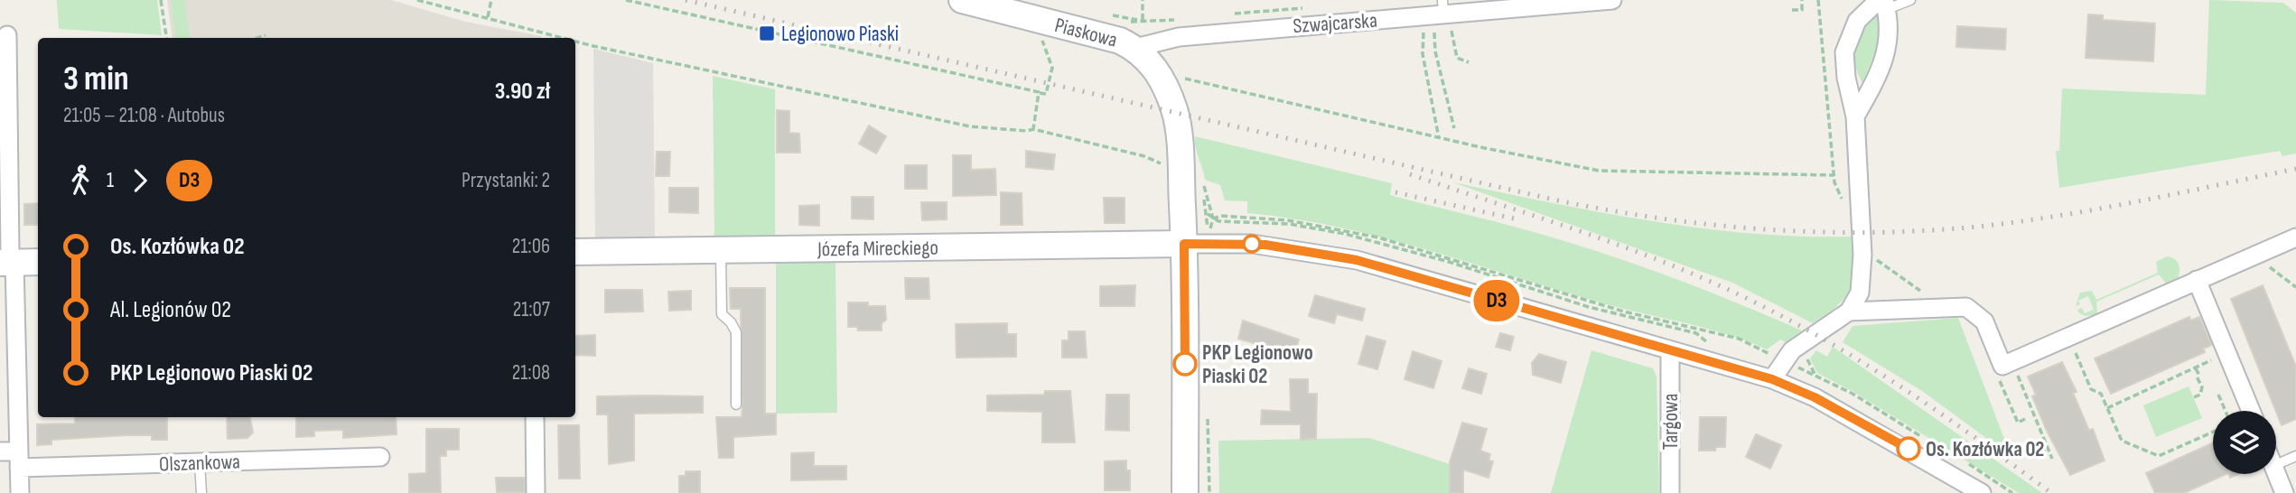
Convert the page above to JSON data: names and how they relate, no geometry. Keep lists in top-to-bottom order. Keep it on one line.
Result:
{"streets":{"street":["Szwajcarska","Piaskowa","Józefa Mireckiego","Targowa","Olszankowa"]},"crossings":[["Szwajcarska","Piaskowa"],["Piaskowa","Józefa Mireckiego"]],"places":{"transit":["Legionowo Piaski"],"other":["PKP Legionowo Piaski 02","Os. Kozłówka 02"]},"lines":["bus line D3"],"page":{"on_map":"D3","heading":["3 min","21:05 – 21:08 · Autobus","3.90 zł"],"legs":["1","D3","Przystanki: 2"],"list":[{"name":"Os. Kozłówka 02","value":"21:06"},{"name":"Al. Legionów 02","value":"21:07"},{"name":"PKP Legionowo Piaski 02","value":"21:08"}]}}
